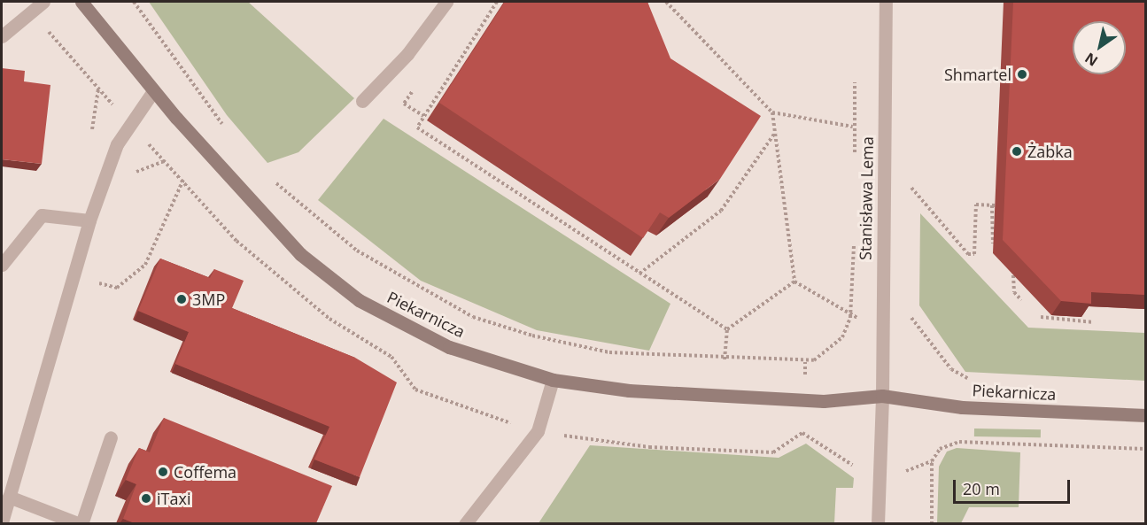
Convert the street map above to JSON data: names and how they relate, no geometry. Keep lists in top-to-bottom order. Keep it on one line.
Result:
{"streets":{"street":["Stanisława Lema","Piekarnicza"]},"crossings":[["Stanisława Lema","Piekarnicza"]],"places":["Shmartel","Żabka","3MP","Coffema","iTaxi"],"scale_bar":"20 m","north":"bottom left"}
